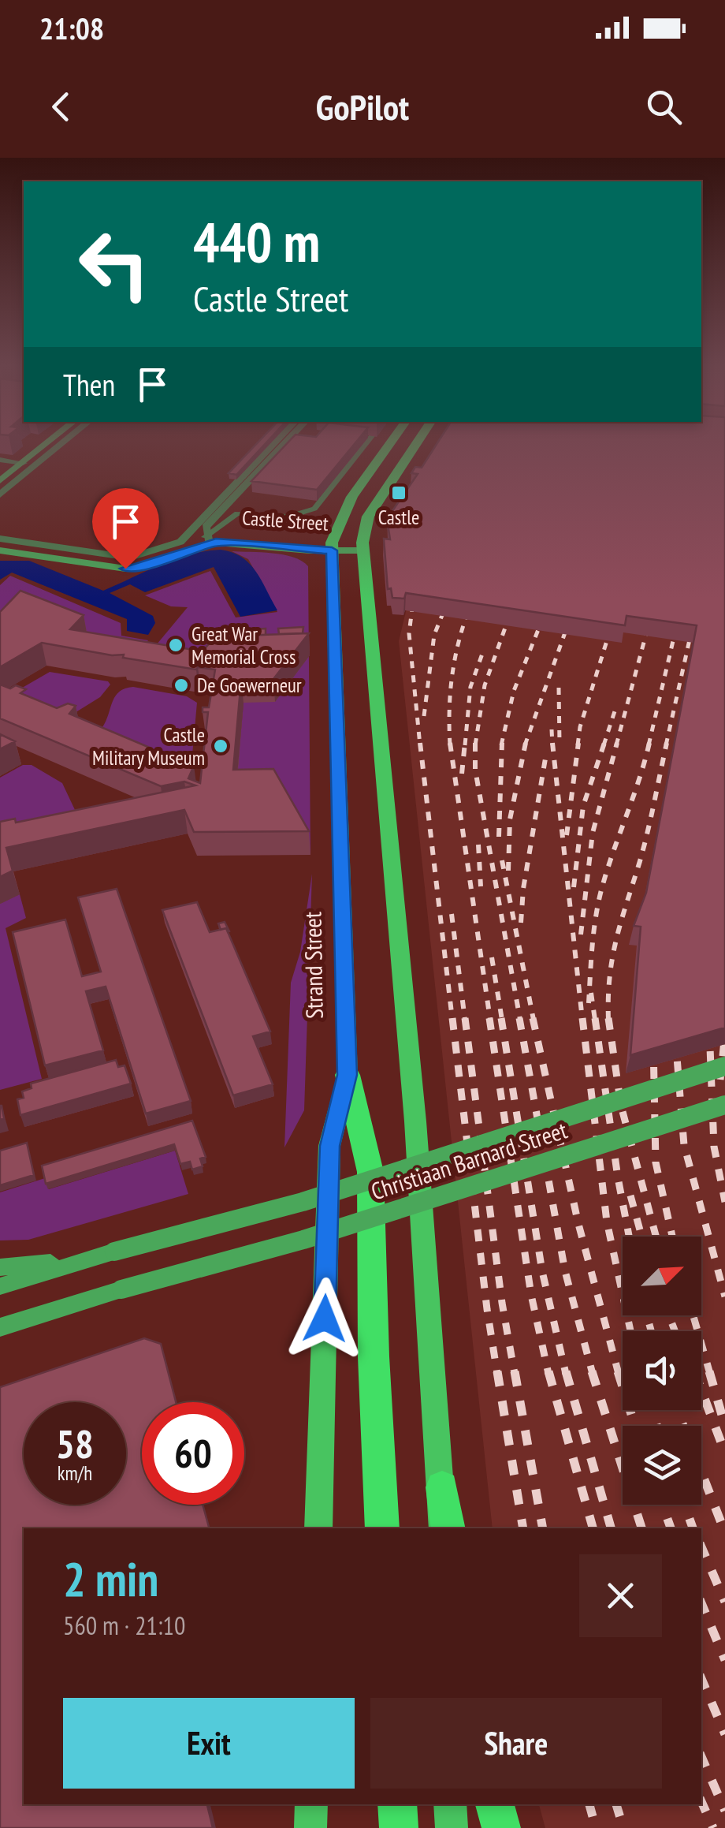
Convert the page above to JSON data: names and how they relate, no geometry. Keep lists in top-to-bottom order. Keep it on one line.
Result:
{"streets":{"main road":["Castle Street","Strand Street","Christiaan Barnard Street"]},"crossings":[["Castle Street","Strand Street"]],"places":{"transit":["Castle"],"other":["Great War Memorial Cross","De Goewerneur","Castle Military Museum"]},"north":"top right","page":{"status":"21:08","header":"GoPilot","turn":["440 m","Castle Street"],"then":"Then","speed":"58 km/h","limit":"60","heading":["2 min","560 m · 21:10"],"buttons":["Exit","Share"]}}
